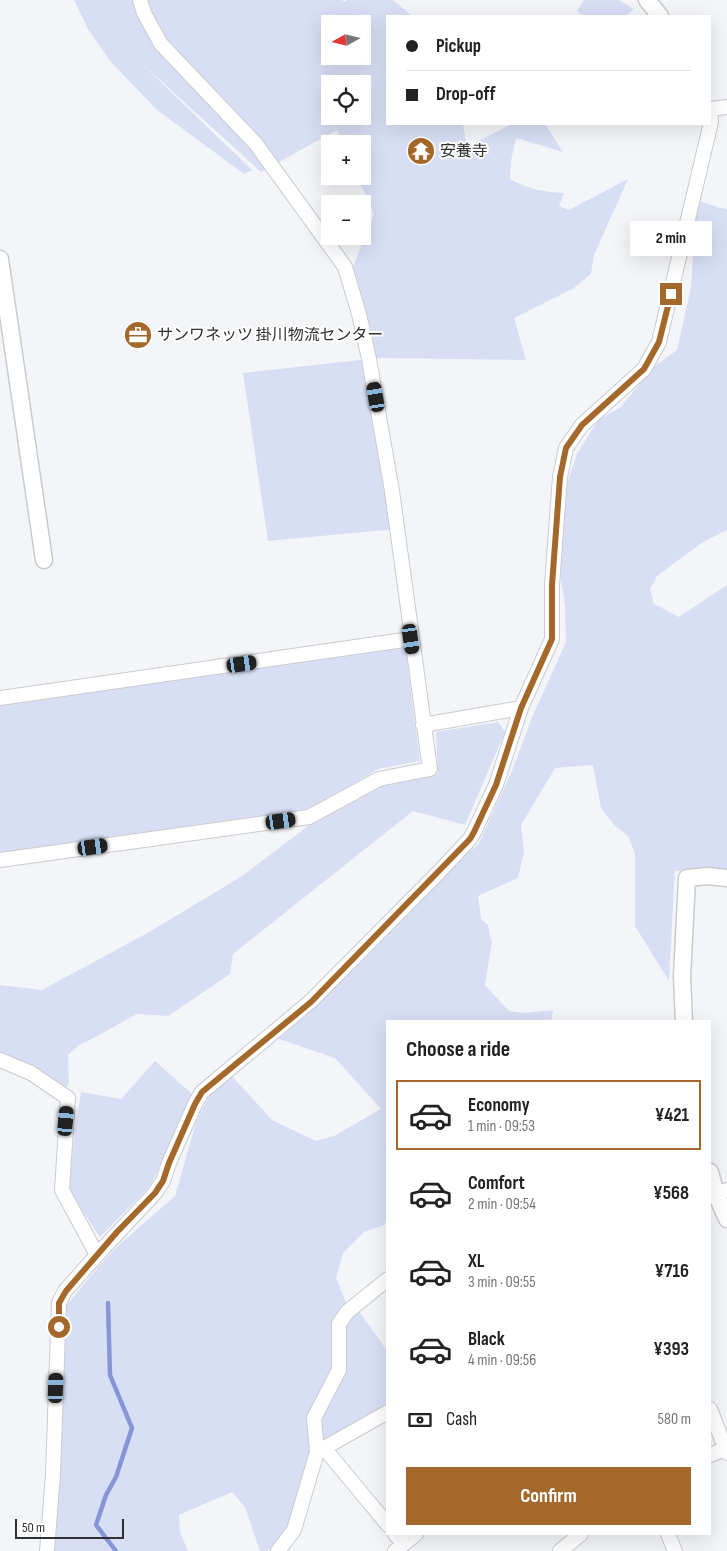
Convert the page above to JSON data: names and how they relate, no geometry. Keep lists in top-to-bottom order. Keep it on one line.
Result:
{"places":{"temple":["安養寺"],"office":["サンワネッツ 掛川物流センター"]},"scale_bar":"50 m","north":"left","page":{"map_buttons":["+","−"],"banner":["Pickup","Drop-off"],"bubble":"2 min","heading":"Choose a ride","list":[{"name":"Economy","note":"1 min · 09:53","value":"¥421"},{"name":"Comfort","note":"2 min · 09:54","value":"¥568"},{"name":"XL","note":"3 min · 09:55","value":"¥716"},{"name":"Black","note":"4 min · 09:56","value":"¥393"}],"pay":["Cash","580 m"],"buttons":"Confirm","scale":"50 m"}}
